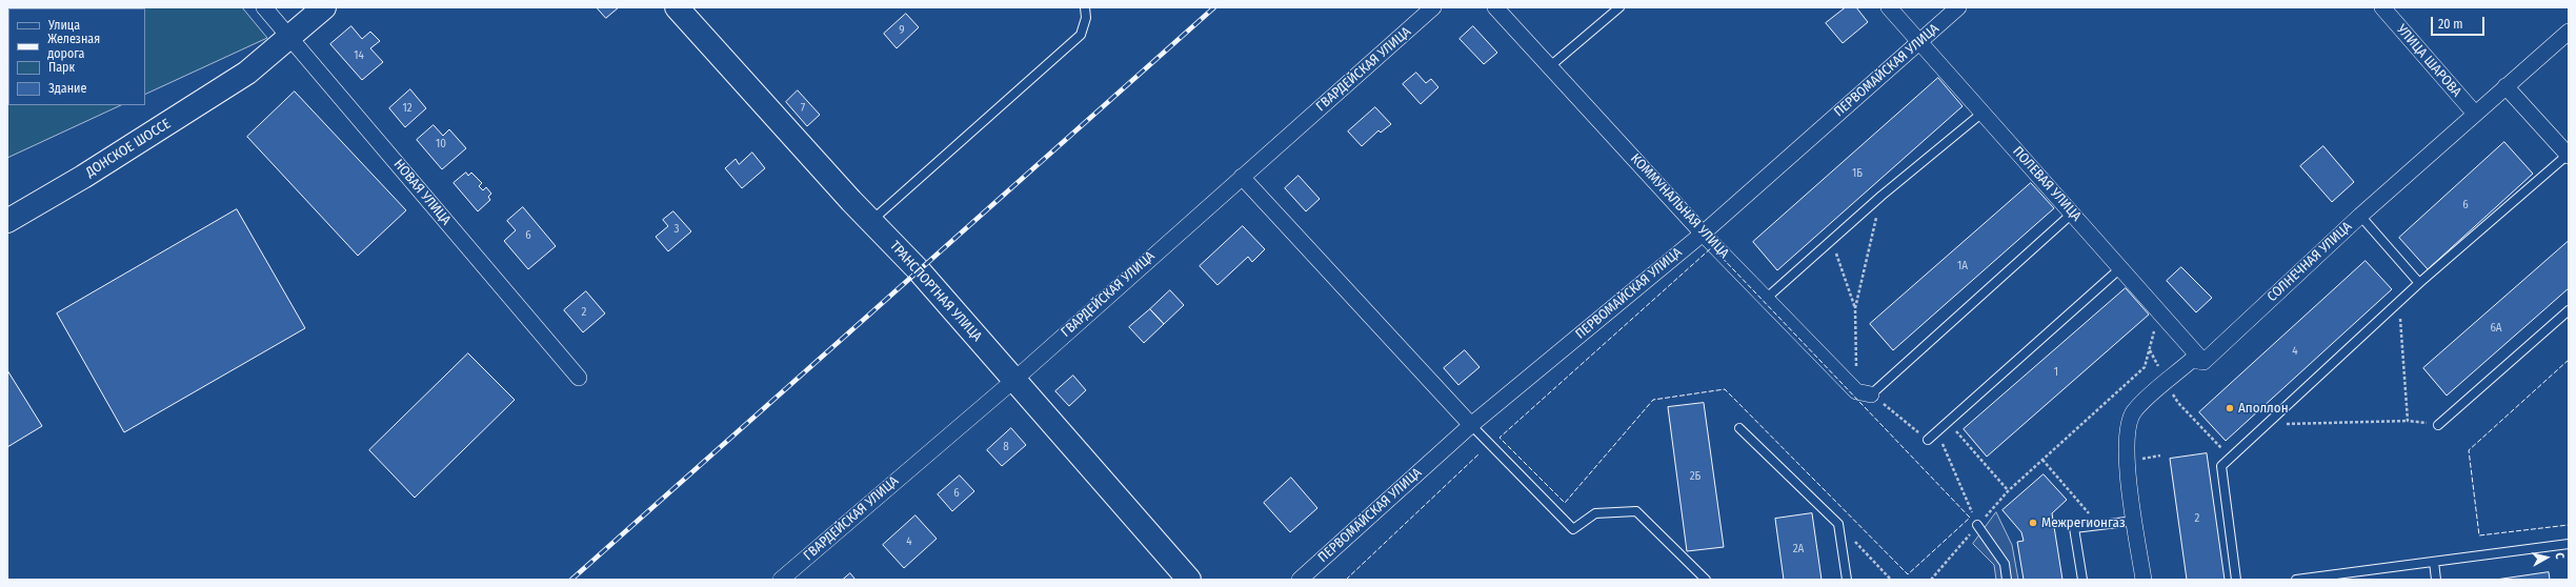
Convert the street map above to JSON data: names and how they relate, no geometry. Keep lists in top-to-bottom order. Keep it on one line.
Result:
{"streets":{"street":["УЛИЦА ШАРОВА","ГВАРДЕЙСКАЯ УЛИЦА","ПЕРВОМАЙСКАЯ УЛИЦА","ДОНСКОЕ ШОССЕ","ПОЛЕВАЯ УЛИЦА","НОВАЯ УЛИЦА","КОММУНАЛЬНАЯ УЛИЦА","СОЛНЕЧНАЯ УЛИЦА","ТРАНСПОРТНАЯ УЛИЦА"]},"crossings":[["УЛИЦА ШАРОВА","СОЛНЕЧНАЯ УЛИЦА"],["ГВАРДЕЙСКАЯ УЛИЦА","ТРАНСПОРТНАЯ УЛИЦА"],["ПЕРВОМАЙСКАЯ УЛИЦА","ПОЛЕВАЯ УЛИЦА"],["ПЕРВОМАЙСКАЯ УЛИЦА","КОММУНАЛЬНАЯ УЛИЦА"],["ДОНСКОЕ ШОССЕ","НОВАЯ УЛИЦА"],["ПОЛЕВАЯ УЛИЦА","СОЛНЕЧНАЯ УЛИЦА"]],"places":["Аполлон","Межрегионгаз"],"house_numbers":["9","14","12","7","10","1Б","6","3","6","1А","2","6А","4","1","8","2Б","6","2","4","2А"],"legend":["Улица","Железная дорога","Парк","Здание"],"scale_bar":"20 m","north":"right"}
